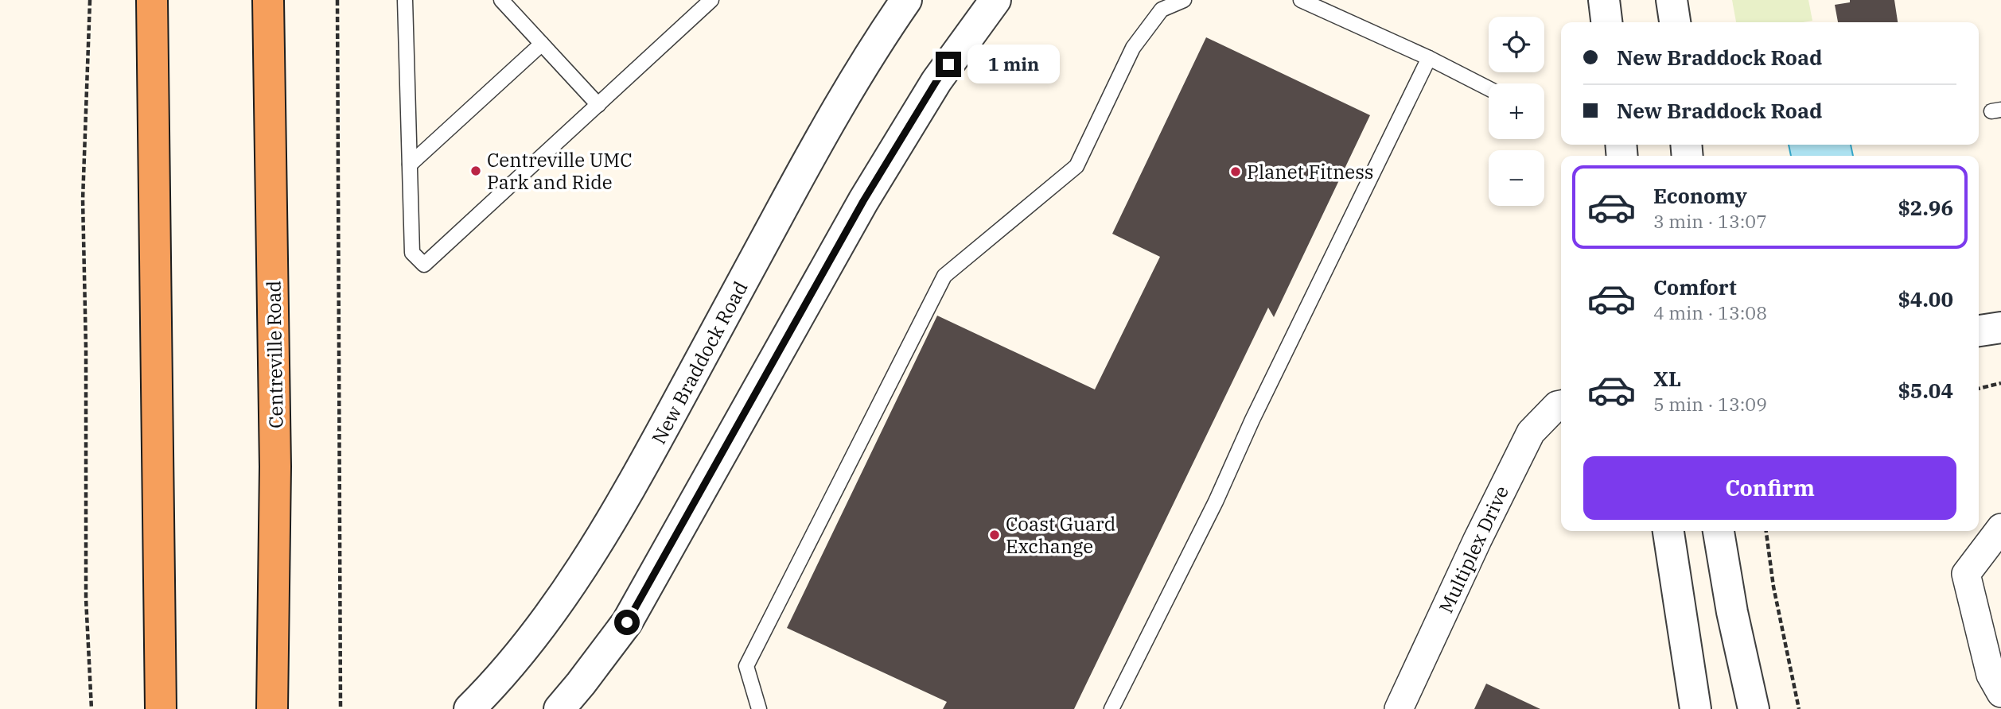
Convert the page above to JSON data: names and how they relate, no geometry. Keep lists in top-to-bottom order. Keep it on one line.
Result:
{"streets":{"highway":["Centreville Road"],"street":["New Braddock Road","Multiplex Drive"]},"places":["Centreville UMC Park and Ride","Planet Fitness","Coast Guard Exchange"],"page":{"map_buttons":["+","−"],"banner":["New Braddock Road","New Braddock Road"],"bubble":"1 min","list":[{"name":"Economy","note":"3 min · 13:07","value":"$2.96"},{"name":"Comfort","note":"4 min · 13:08","value":"$4.00"},{"name":"XL","note":"5 min · 13:09","value":"$5.04"}],"buttons":"Confirm"}}
